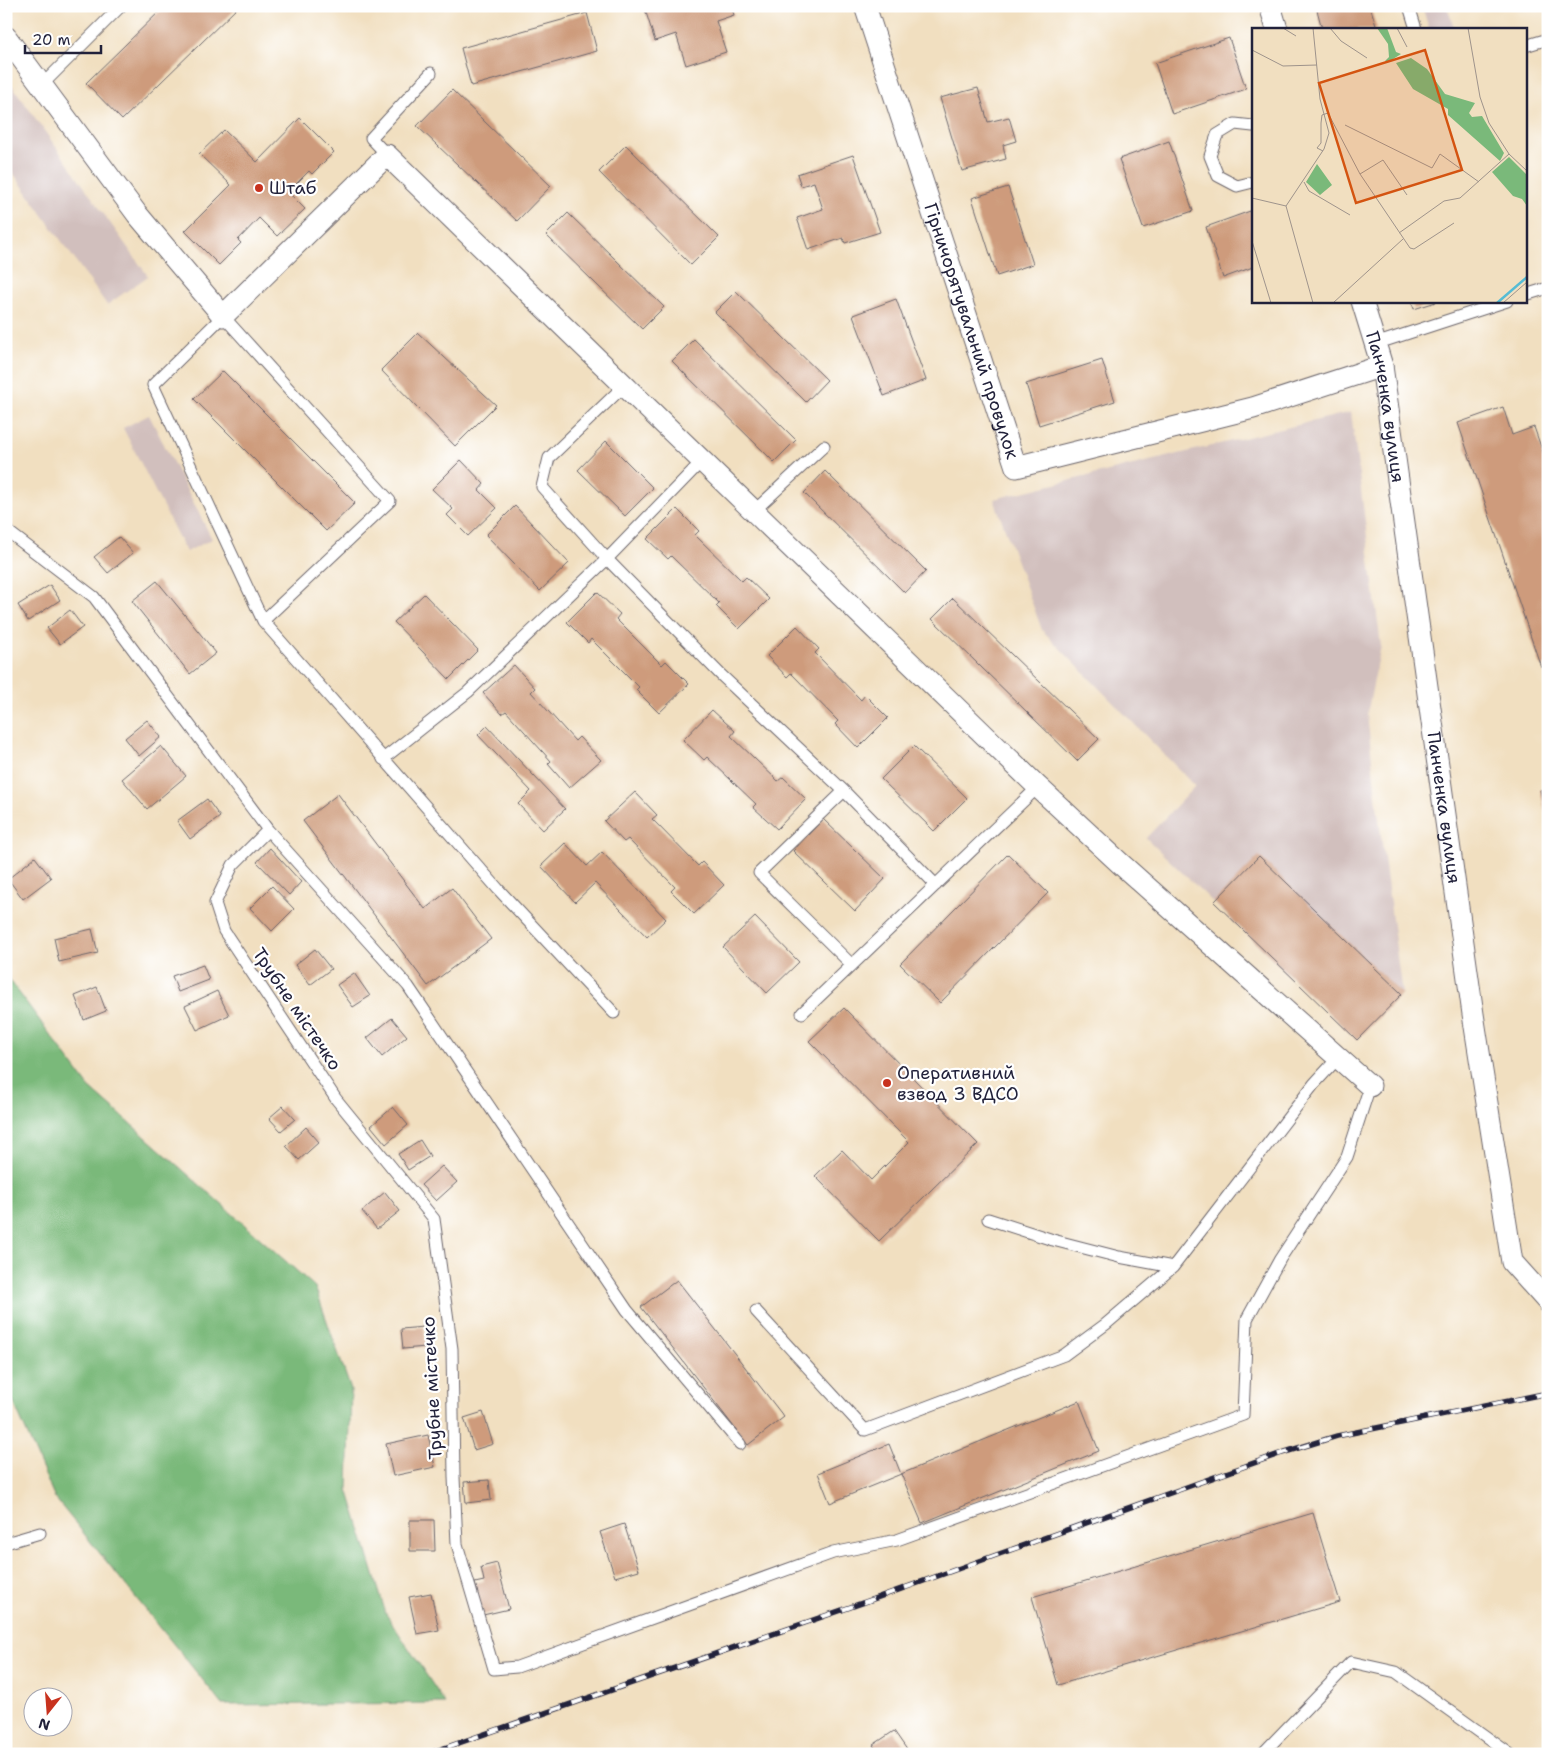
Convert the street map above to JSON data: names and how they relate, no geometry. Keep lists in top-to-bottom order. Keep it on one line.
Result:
{"streets":{"street":["Гірничорятувальний провулок","Панченка вулиця"],"lane":["Трубне містечко"]},"crossings":[["Гірничорятувальний провулок","Панченка вулиця"]],"places":["Штаб","Оперативний взвод 3 ВДСО"],"scale_bar":"20 m","north":"bottom"}
